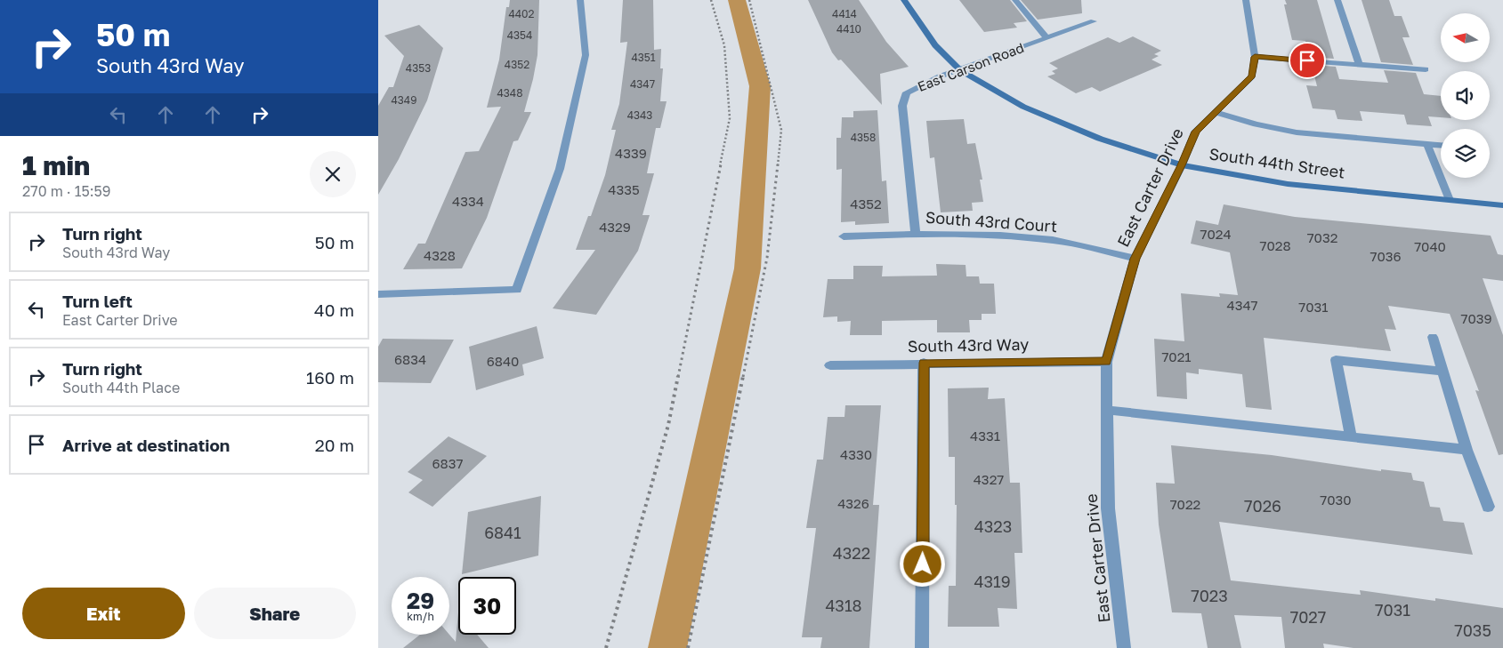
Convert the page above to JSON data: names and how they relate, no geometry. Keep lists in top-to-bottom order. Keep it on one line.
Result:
{"streets":{"street":["East Carson Road","South 44th Street","East Carter Drive","South 43rd Court","South 43rd Way"]},"crossings":[["East Carson Road","South 44th Street"],["East Carson Road","South 43rd Court"],["South 44th Street","East Carter Drive"],["East Carter Drive","South 43rd Court"],["East Carter Drive","South 43rd Way"]],"house_numbers":["4402","4414","4410","4354","4351","4352","4353","4347","4348","4349","4343","4358","4339","4335","4334","4352","4329","7024","7032","7028","7040","4328","7036","4347","7031","7039","7021","6834","6840","4331","4330","6837","4327","7030","4326","7022","7026","4323","6841","4322","4319","7023","4318","7031","7027","7035"],"north":"left","page":{"turn":["50 m","South 43rd Way"],"heading":["1 min","270 m · 15:59"],"list":[{"name":"Turn right","note":"South 43rd Way","value":"50 m"},{"name":"Turn left","note":"East Carter Drive","value":"40 m"},{"name":"Turn right","note":"South 44th Place","value":"160 m"},{"name":"Arrive at destination","value":"20 m"}],"speed":"29 km/h","limit":"30","buttons":["Exit","Share"]}}
